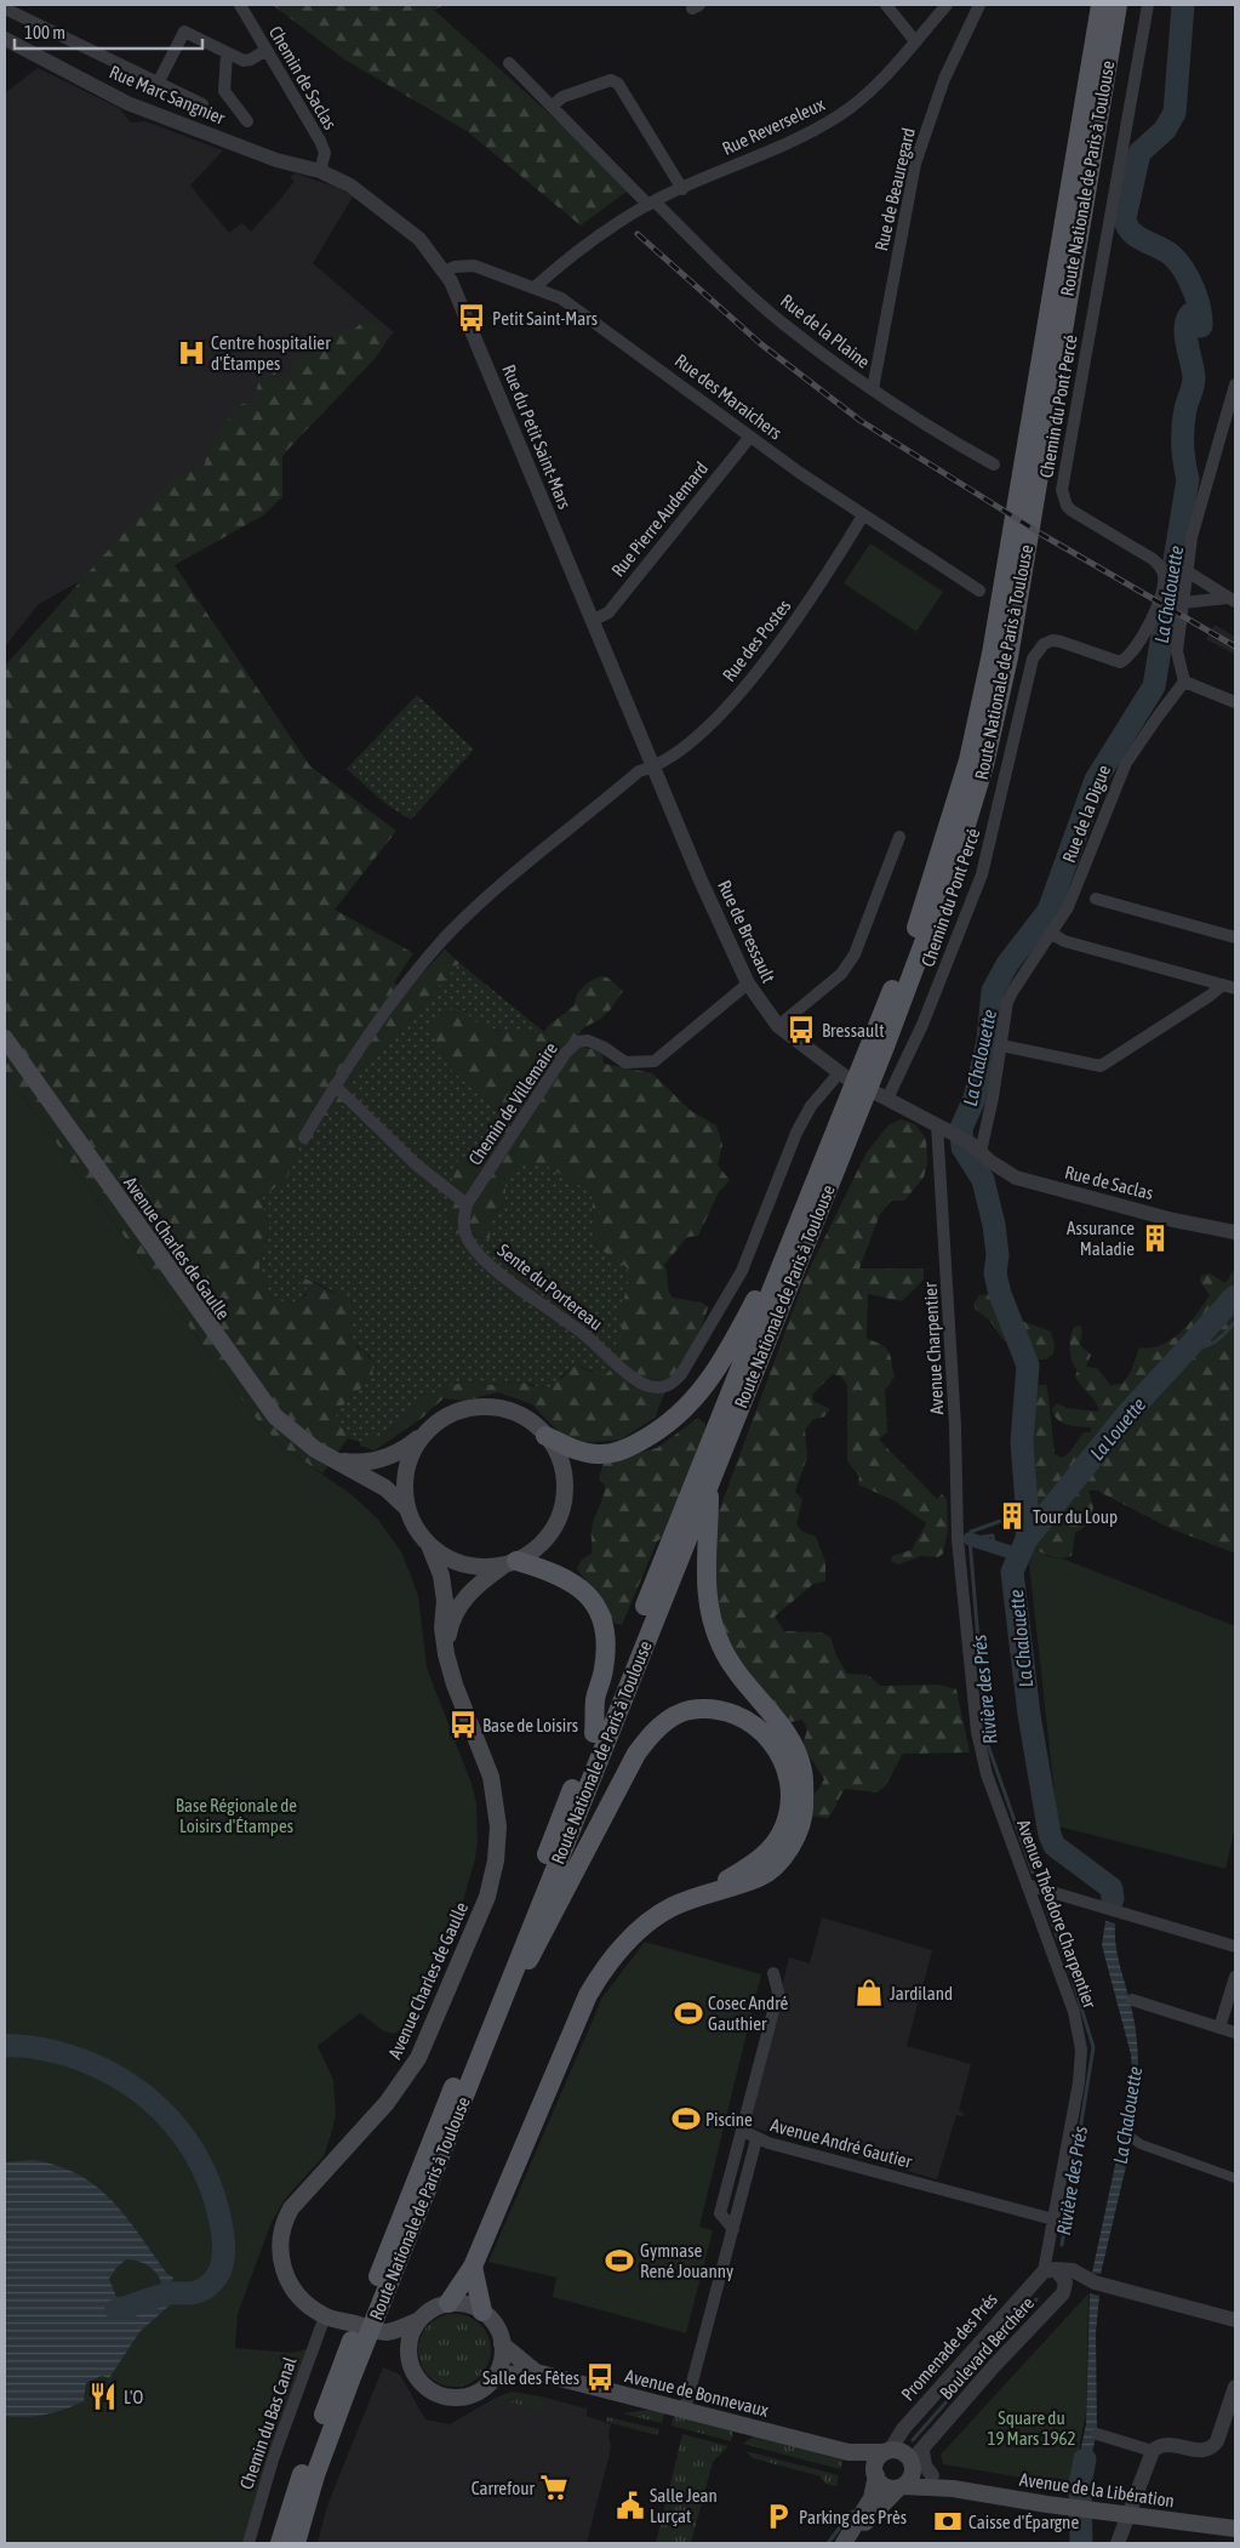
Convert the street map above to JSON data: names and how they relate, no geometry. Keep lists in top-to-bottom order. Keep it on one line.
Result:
{"streets":{"main road":["Route Nationale de Paris à Toulouse","Avenue Charles de Gaulle","Avenue de Bonnevaux","Avenue de la Libération"],"street":["Chemin de Saclas","Rue Marc Sangnier","Rue Reverseleux","Rue de Beauregard","Rue de la Plaine","Rue des Maraichers","Chemin du Pont Percé","Rue du Petit Saint-Mars","Rue Pierre Audemard","Rue des Postes","Rue de la Digue","Rue de Bressault","Chemin de Villemaire","Rue de Saclas","Sente du Portereau","Avenue Charpentier","Avenue Théodore Charpentier","Avenue André Gautier","Promenade des Prés","Boulevard Berchère","Chemin du Bas Canal"]},"crossings":[["Chemin de Saclas","Rue Marc Sangnier"],["Chemin de Saclas","Rue du Petit Saint-Mars"],["Rue Marc Sangnier","Rue du Petit Saint-Mars"],["Rue Reverseleux","Rue de la Plaine"],["Rue Reverseleux","Rue des Maraichers"],["Rue de Beauregard","Rue de la Plaine"],["Rue des Maraichers","Rue du Petit Saint-Mars"],["Rue des Maraichers","Rue Pierre Audemard"],["Rue des Maraichers","Rue des Postes"],["Rue du Petit Saint-Mars","Rue Pierre Audemard"],["Rue du Petit Saint-Mars","Rue des Postes"],["Rue du Petit Saint-Mars","Rue de Bressault"],["Rue des Postes","Rue de Bressault"],["Rue de la Digue","Rue de Saclas"],["Rue de Bressault","Chemin de Villemaire"],["Rue de Bressault","Sente du Portereau"],["Chemin de Villemaire","Sente du Portereau"],["Avenue Charles de Gaulle","Avenue de Bonnevaux"],["Avenue Charles de Gaulle","Chemin du Bas Canal"],["Avenue Charpentier","Avenue Théodore Charpentier"],["Avenue Théodore Charpentier","Avenue André Gautier"],["Avenue Théodore Charpentier","Promenade des Prés"],["Promenade des Prés","Boulevard Berchère"],["Promenade des Prés","Avenue de Bonnevaux"],["Promenade des Prés","Avenue de la Libération"],["Boulevard Berchère","Avenue de Bonnevaux"],["Boulevard Berchère","Avenue de la Libération"],["Avenue de Bonnevaux","Avenue de la Libération"]],"water":["La Chalouette","La Louette","Rivière des Prés"],"parks":["Base Régionale de Loisirs d'Étampes","Square du 19 Mars 1962"],"places":{"bus stop":["Petit Saint-Mars","Bressault","Base de Loisirs","Salle des Fêtes"],"hospital":["Centre hospitalier d'Étampes"],"building":["Assurance Maladie","Tour du Loup"],"shop":["Jardiland"],"sports":["Cosec André Gauthier","Piscine","Gymnase René Jouanny"],"restaurant":["L'O"],"supermarket":["Carrefour"],"public building":["Salle Jean Lurçat"],"parking":["Parking des Près"],"bank":["Caisse d'Épargne"]},"scale_bar":"100 m"}
